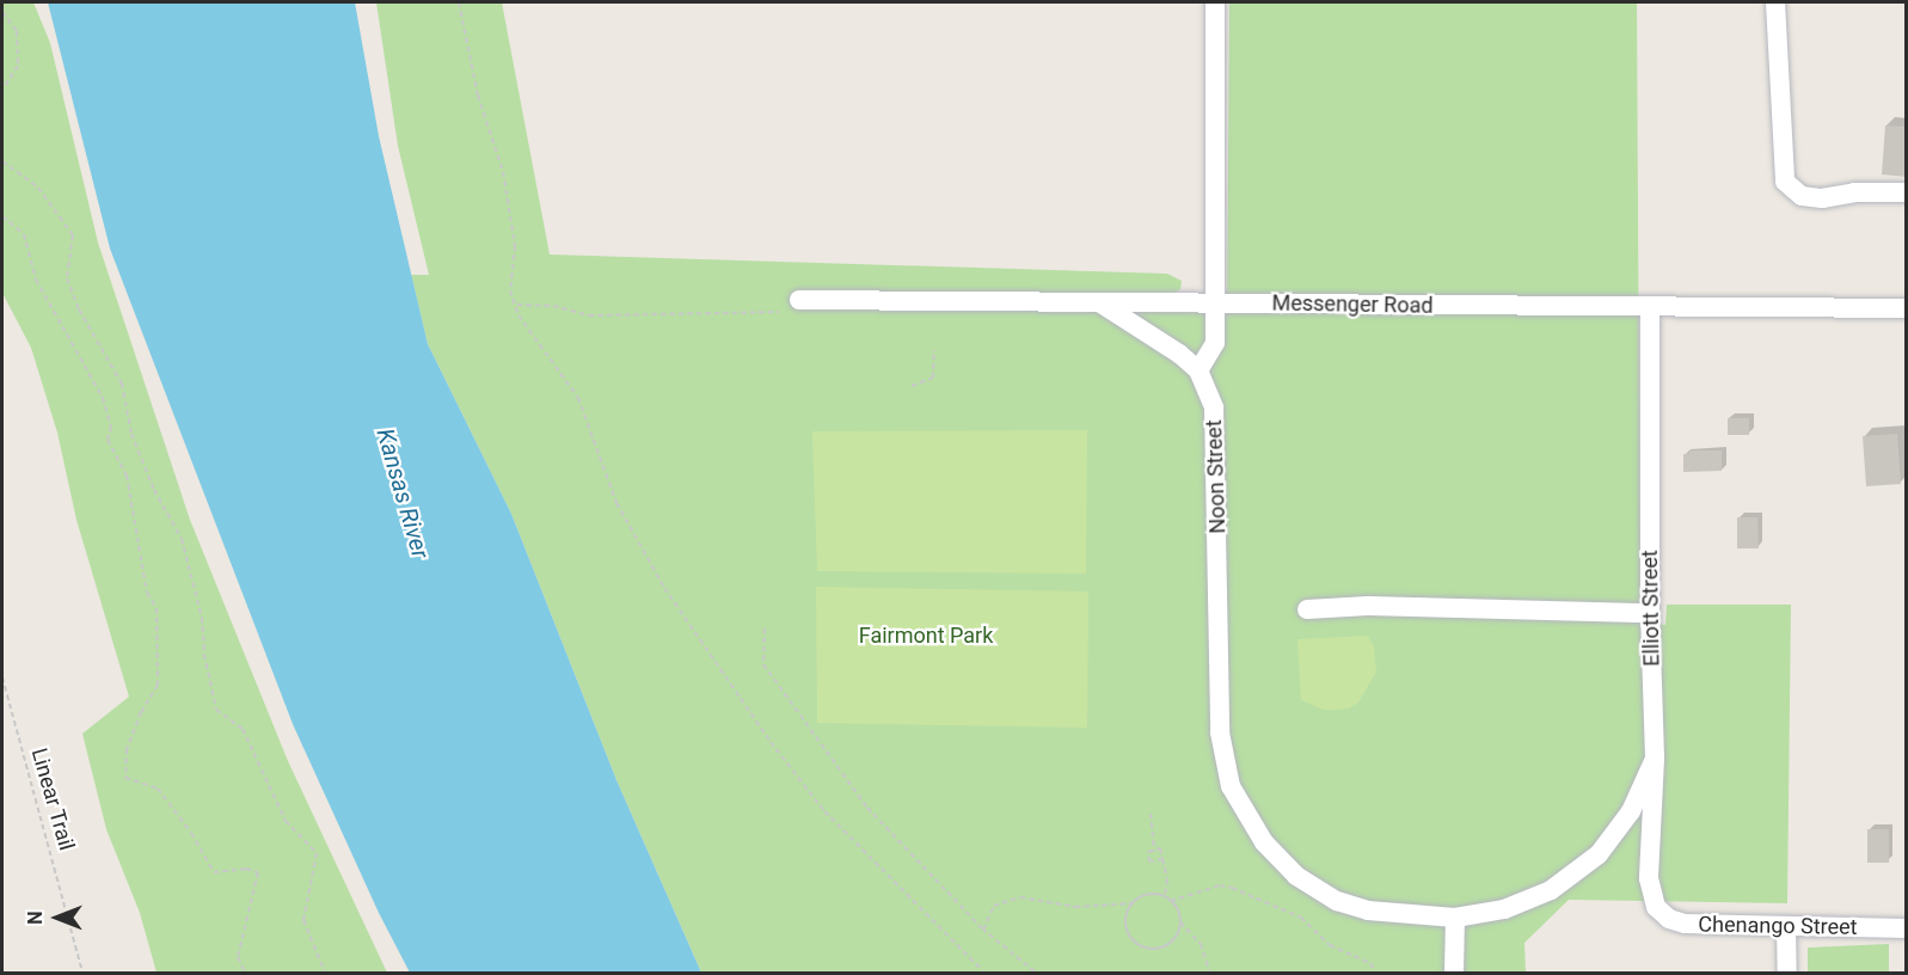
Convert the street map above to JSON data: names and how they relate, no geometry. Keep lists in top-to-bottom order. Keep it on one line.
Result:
{"streets":{"street":["Messenger Road","Noon Street","Elliott Street","Chenango Street"],"path":["Linear Trail"]},"crossings":[["Messenger Road","Elliott Street"],["Noon Street","Elliott Street"],["Elliott Street","Chenango Street"]],"water":["Kansas River"],"parks":["Fairmont Park"],"north":"left"}
